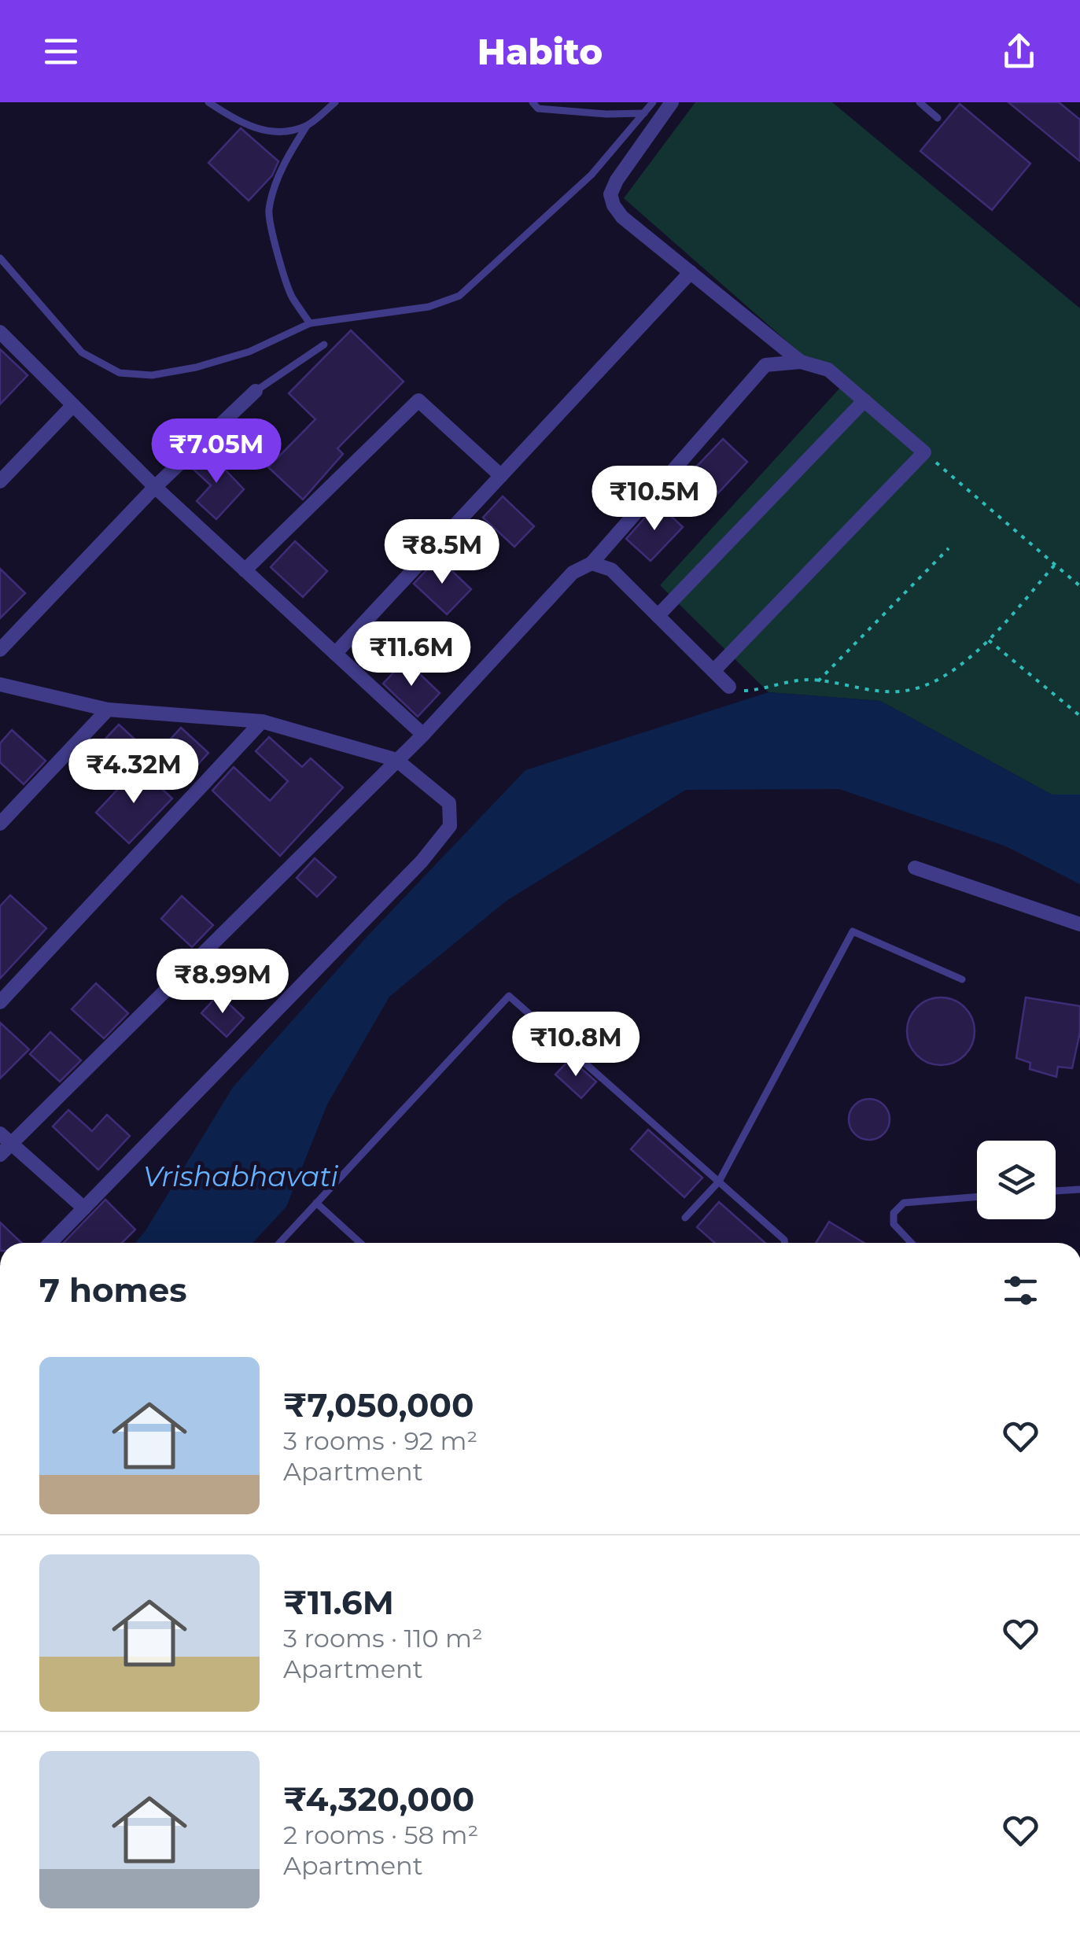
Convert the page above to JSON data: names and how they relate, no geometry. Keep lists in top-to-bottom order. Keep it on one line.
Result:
{"water":["Vrishabhavati"],"page":{"header":"Habito","price":["₹7.05M","₹10.5M","₹8.5M","₹11.6M","₹4.32M","₹8.99M","₹10.8M"],"heading":"7 homes","list":[{"name":"₹7,050,000","note":"3 rooms · 92 m² · Apartment"},{"name":"₹11.6M","note":"3 rooms · 110 m² · Apartment"},{"name":"₹4,320,000","note":"2 rooms · 58 m² · Apartment"}]}}
